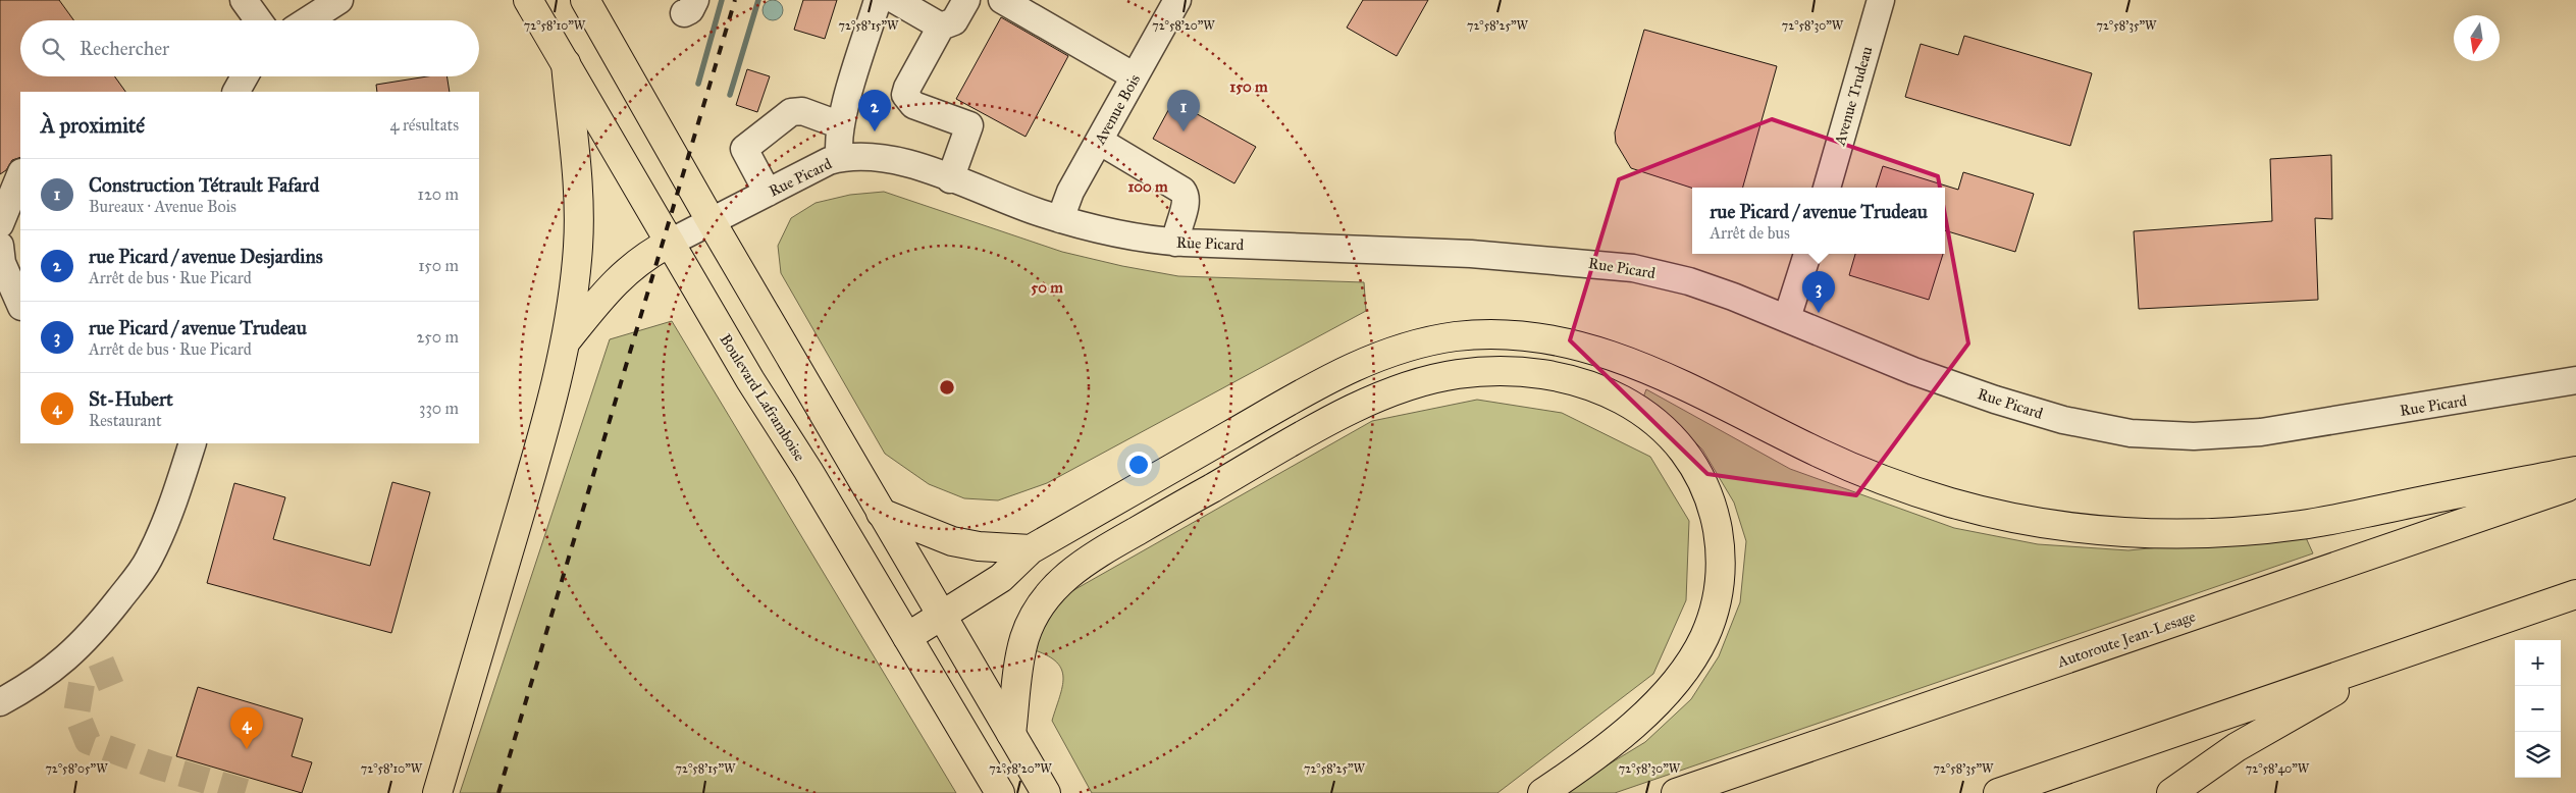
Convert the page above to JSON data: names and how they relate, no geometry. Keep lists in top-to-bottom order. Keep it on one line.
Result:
{"streets":{"main road":["Boulevard Laframboise","Autoroute Jean-Lesage"],"street":["Avenue Trudeau","Avenue Bois","Rue Picard"]},"crossings":[["Avenue Bois","Rue Picard"],["Rue Picard","Boulevard Laframboise"]],"north":"bottom","page":{"search":"Rechercher","pins":["1","2","3","4"],"heading":["À proximité","4 résultats"],"list":[{"mark":"1","name":"Construction Tétrault Fafard","note":"Bureaux · Avenue Bois","value":"120 m"},{"mark":"2","name":"rue Picard / avenue Desjardins","note":"Arrêt de bus · Rue Picard","value":"150 m"},{"mark":"3","name":"rue Picard / avenue Trudeau","note":"Arrêt de bus · Rue Picard","value":"250 m"},{"mark":"4","name":"St-Hubert","note":"Restaurant","value":"330 m"}],"popup":["rue Picard / avenue Trudeau","Arrêt de bus"],"map_buttons":["+","−"]},"coordinates":["72°58'10\"W","72°58'15\"W","72°58'20\"W","72°58'25\"W","72°58'30\"W","72°58'35\"W","72°58'05\"W","72°58'40\"W"],"rings":["150 m","100 m","50 m"]}
